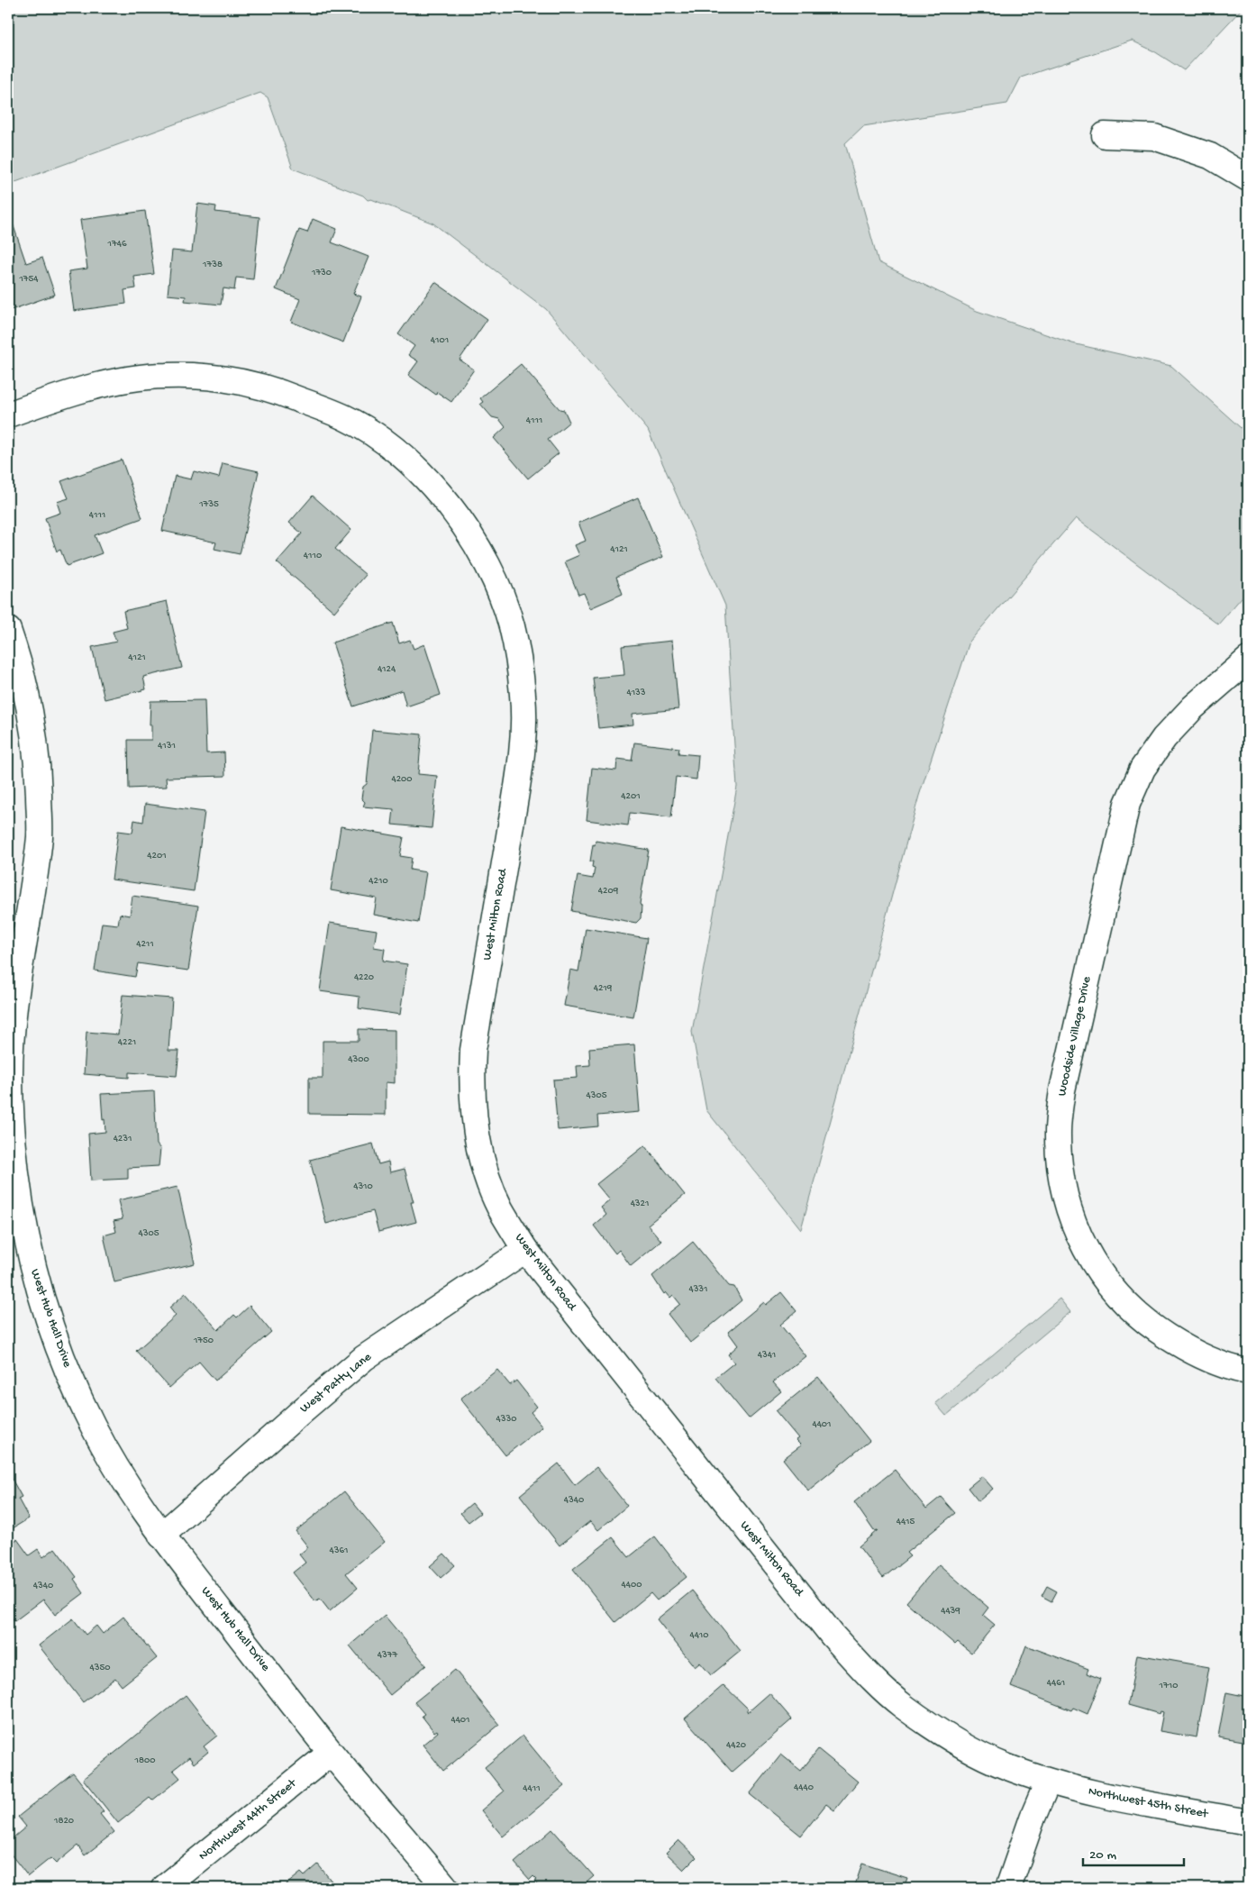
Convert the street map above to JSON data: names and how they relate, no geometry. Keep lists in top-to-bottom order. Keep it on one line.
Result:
{"streets":{"street":["West Milton Road","Woodside Village Drive","West Hub Hall Drive","West Patty Lane","Northwest 45th Street","Northwest 44th Street"]},"crossings":[["West Milton Road","West Patty Lane"],["West Milton Road","Northwest 45th Street"],["West Hub Hall Drive","West Patty Lane"],["West Hub Hall Drive","Northwest 44th Street"]],"house_numbers":["1746","1738","1730","1754","4101","4111","1735","4111","4121","4110","4121","4124","4133","4131","4200","4201","4201","4210","4209","4211","4220","4219","4221","4300","4305","4231","4310","4321","4305","4331","1750","4341","4330","4401","4340","4415","4361","4400","4340","4439","4410","4377","4350","4461","1710","4401","4420","1800","4440","4411","1820"],"scale_bar":"20 m"}
